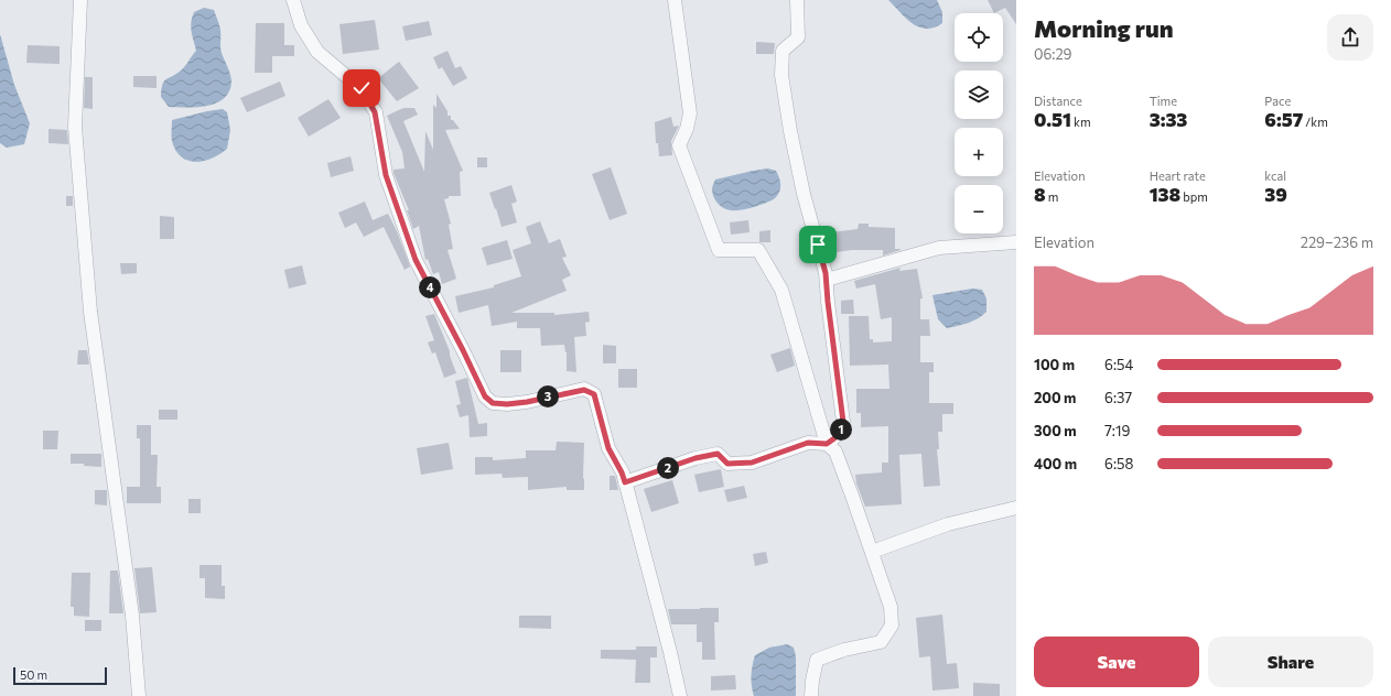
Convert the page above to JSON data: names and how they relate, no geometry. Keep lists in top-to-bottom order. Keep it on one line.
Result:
{"scale_bar":"50 m","page":{"heading":["Morning run","06:29"],"map_buttons":["+","−"],"stats":[["Distance","0.51 km"],["Time","3:33"],["Pace","6:57 /km"],["Elevation","8 m"],["Heart rate","138 bpm"],["kcal","39"]],"chart":["Elevation","229–236 m"],"pins":["4","3","1","2"],"list":[{"name":"100 m","note":"6:54"},{"name":"200 m","note":"6:37"},{"name":"300 m","note":"7:19"},{"name":"400 m","note":"6:58"}],"buttons":["Save","Share"],"scale":"50 m"}}
